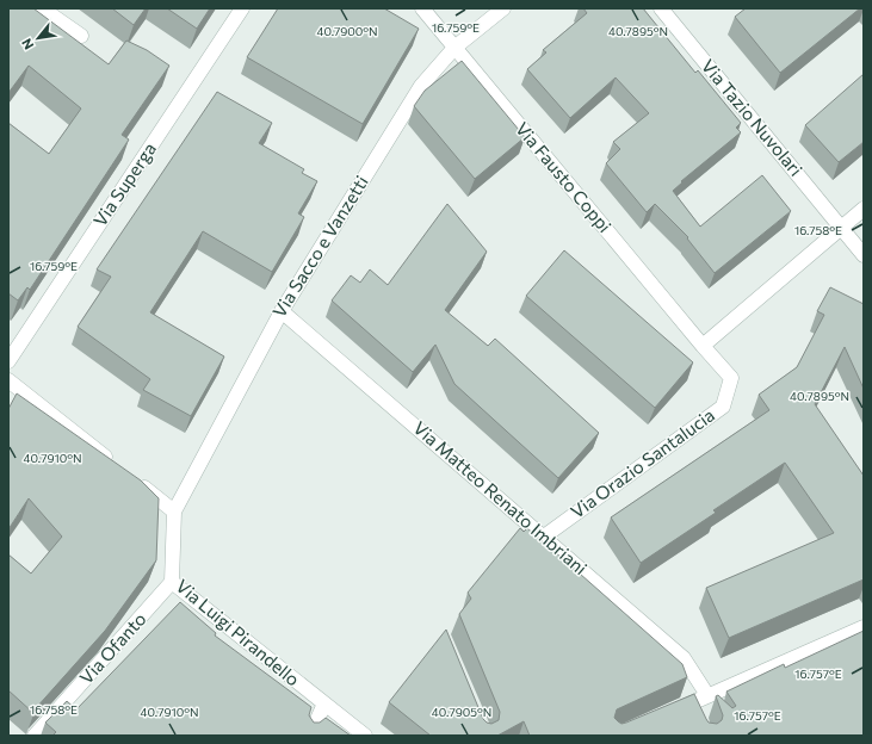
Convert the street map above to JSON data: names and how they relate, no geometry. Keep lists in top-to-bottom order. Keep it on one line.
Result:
{"streets":{"street":["Via Tazio Nuvolari","Via Fausto Coppi","Via Superga","Via Sacco e Vanzetti","Via Orazio Santalucia","Via Matteo Renato Imbriani","Via Luigi Pirandello","Via Ofanto"]},"crossings":[["Via Fausto Coppi","Via Sacco e Vanzetti"],["Via Fausto Coppi","Via Orazio Santalucia"],["Via Sacco e Vanzetti","Via Matteo Renato Imbriani"],["Via Sacco e Vanzetti","Via Luigi Pirandello"],["Via Orazio Santalucia","Via Matteo Renato Imbriani"],["Via Luigi Pirandello","Via Ofanto"]],"north":"bottom left","coordinates":["16.759°E","40.7900°N","40.7895°N","16.758°E","40.7910°N","16.757°E","40.7905°N"]}
